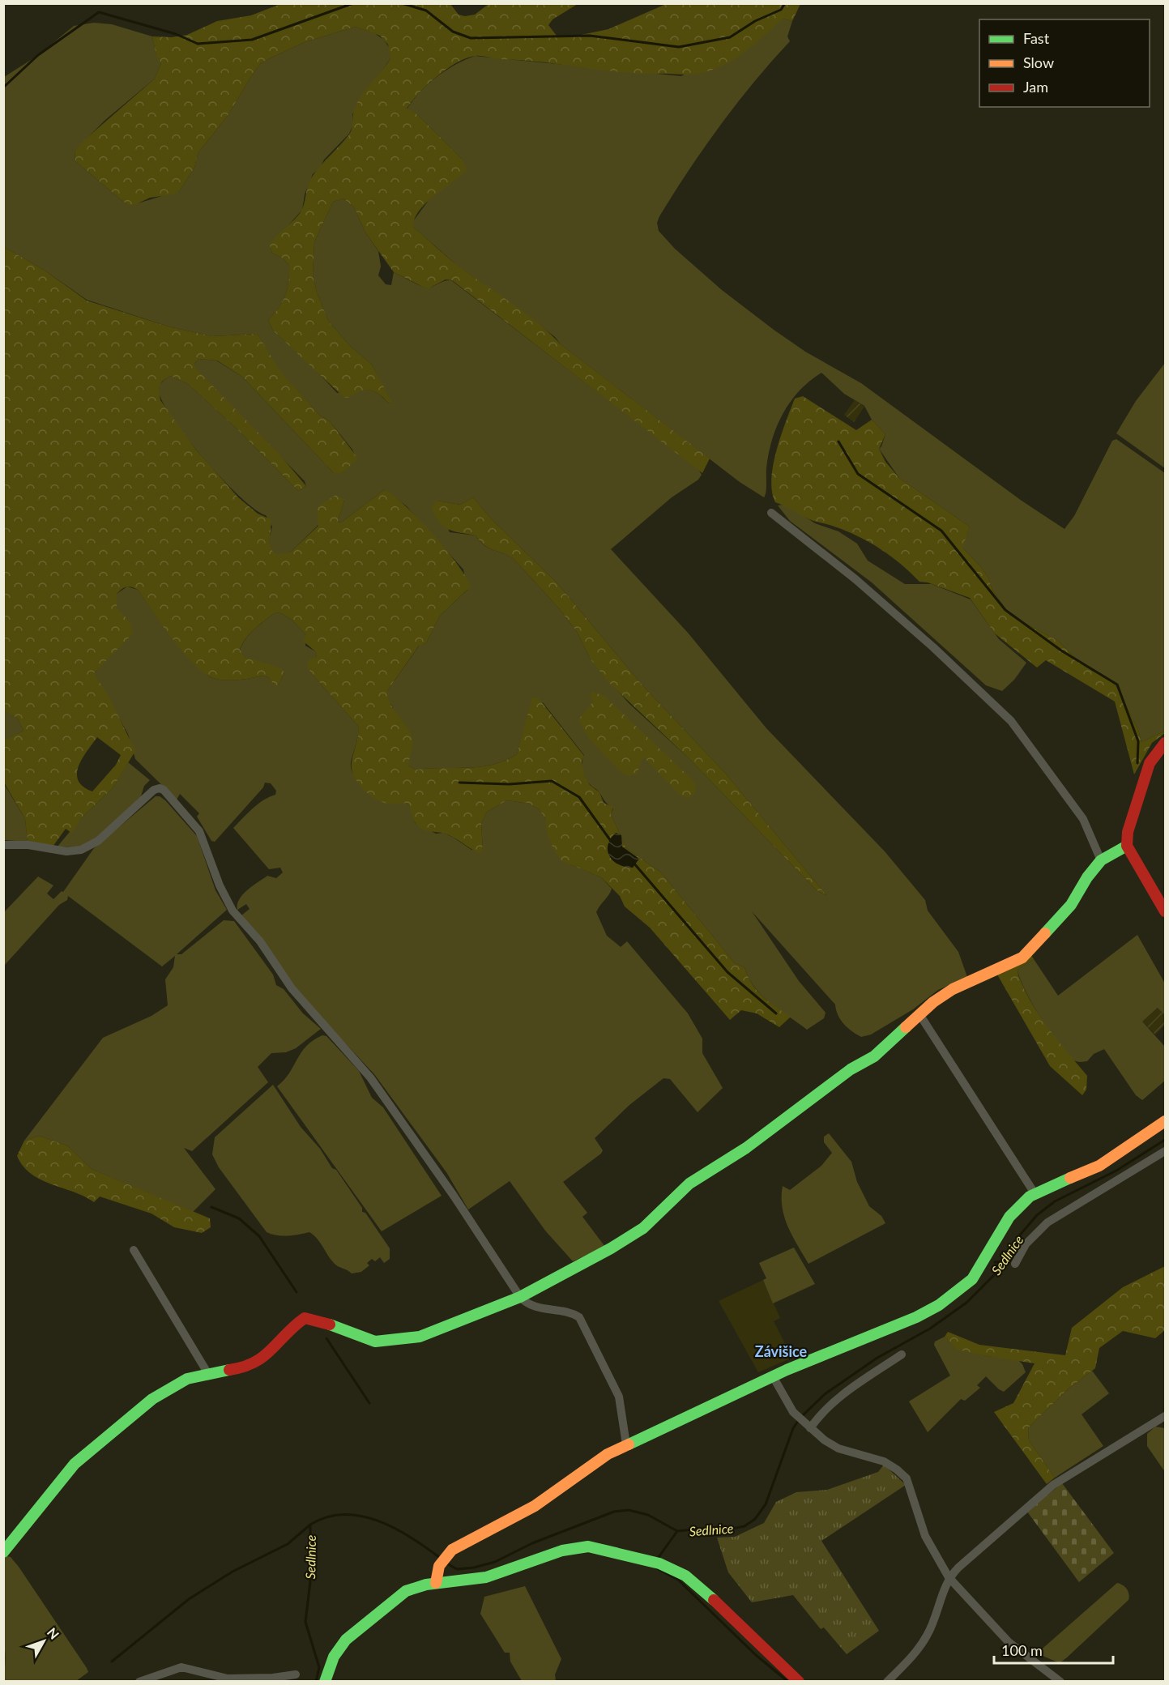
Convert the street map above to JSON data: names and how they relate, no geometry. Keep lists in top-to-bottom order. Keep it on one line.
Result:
{"districts":["Závišice"],"water":["Sedlnice"],"legend":["Fast","Slow","Jam"],"scale_bar":"100 m","north":"top right"}
